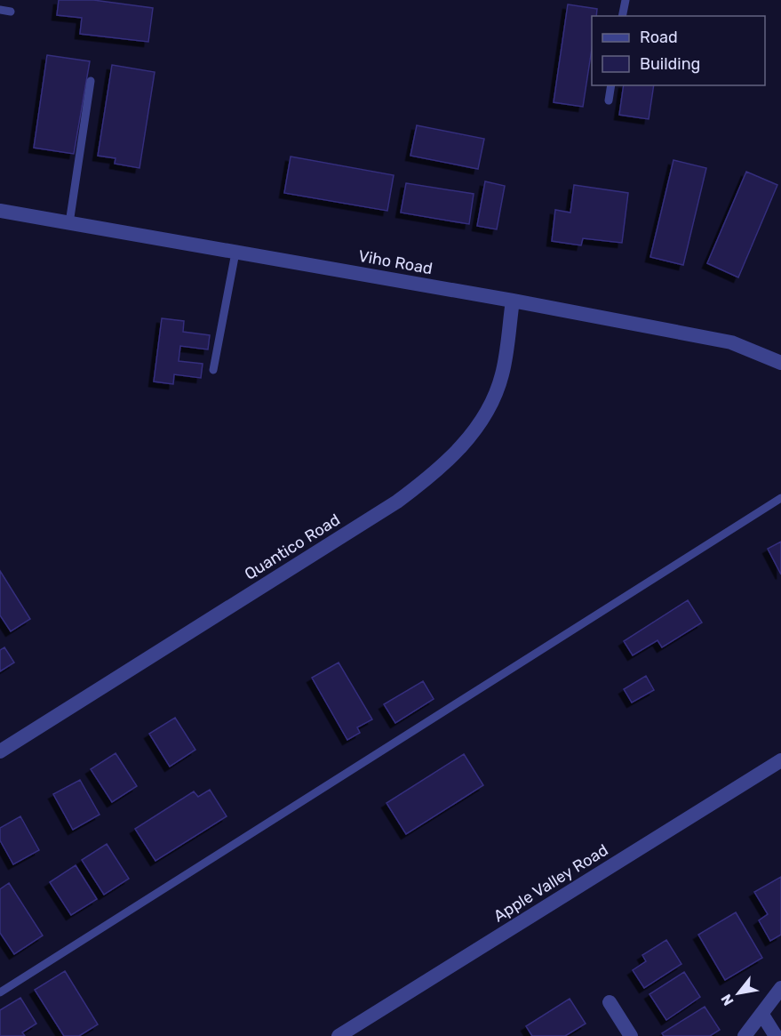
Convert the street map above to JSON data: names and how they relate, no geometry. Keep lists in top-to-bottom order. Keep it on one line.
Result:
{"streets":{"street":["Viho Road","Quantico Road","Apple Valley Road"]},"crossings":[["Viho Road","Quantico Road"]],"legend":["Road","Building"],"north":"bottom left"}
